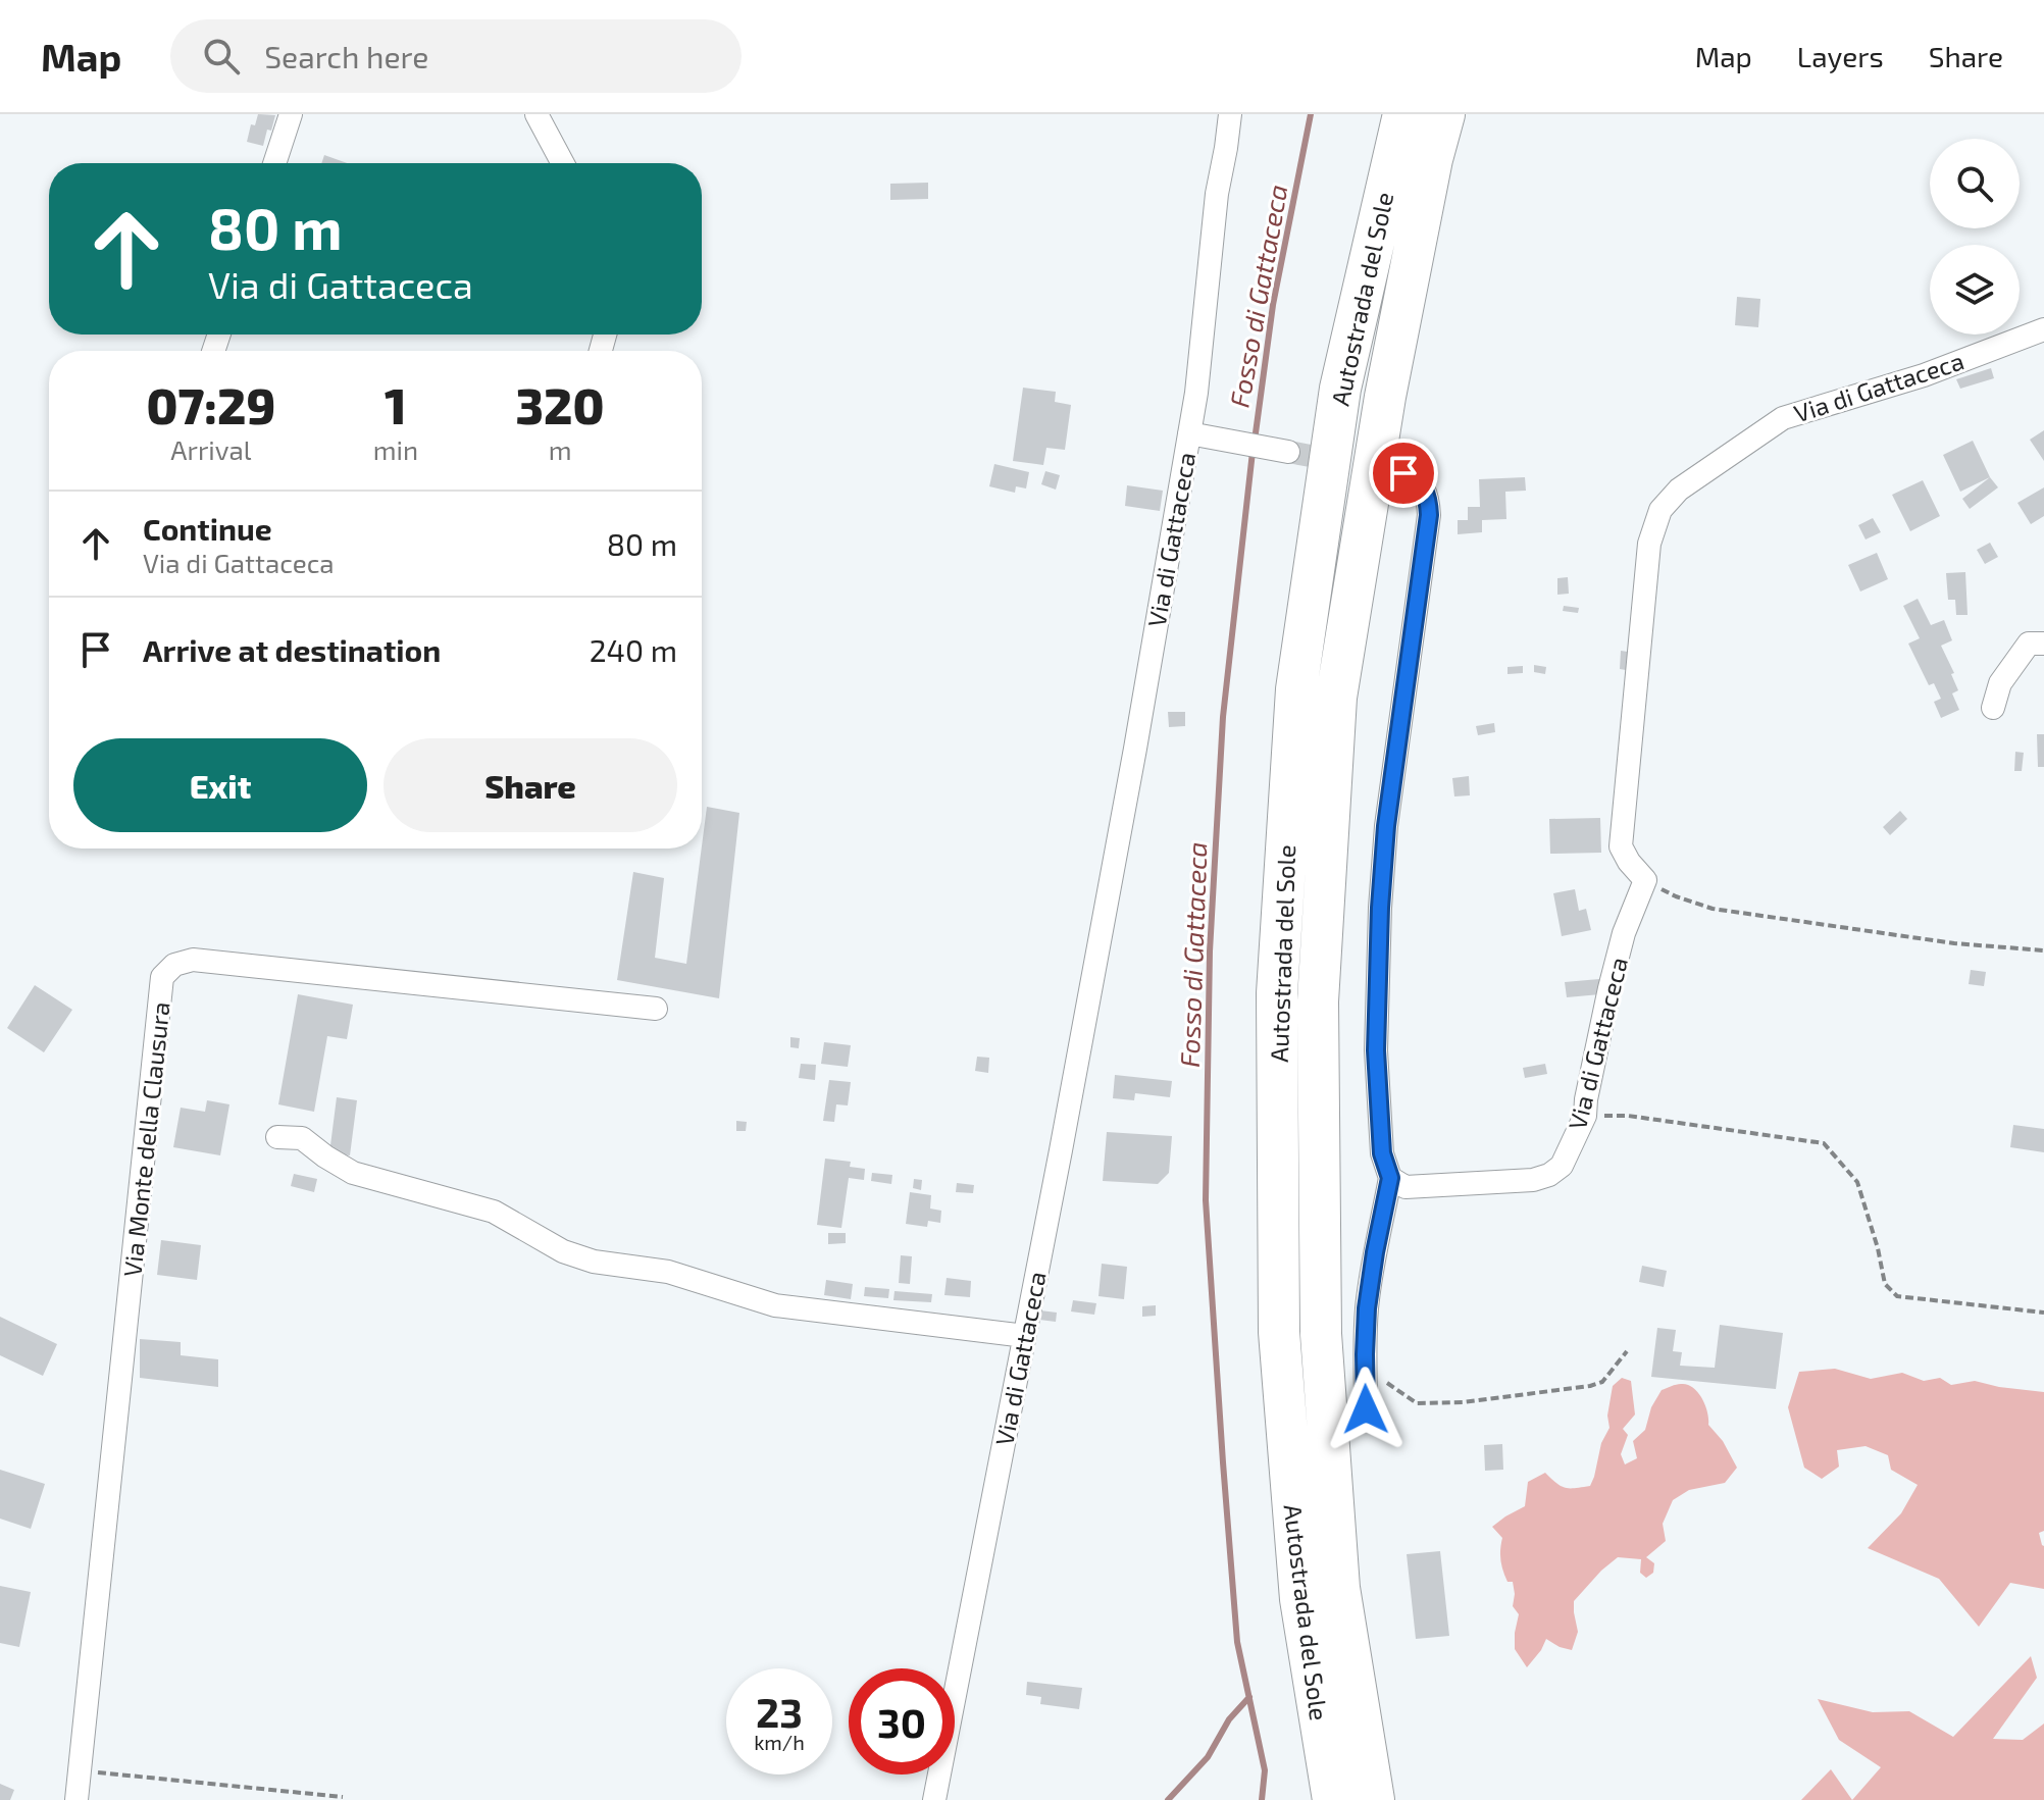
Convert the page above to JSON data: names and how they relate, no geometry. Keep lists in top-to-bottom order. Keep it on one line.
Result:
{"streets":{"highway":["Autostrada del Sole"],"street":["Via di Gattaceca","Via Monte della Clausura"]},"water":["Fosso di Gattaceca"],"page":{"header":"Map","search":"Search here","nav":["Map","Layers","Share"],"turn":["80 m","Via di Gattaceca"],"eta":["07:29","Arrival","1","min","320","m"],"list":[{"name":"Continue","note":"Via di Gattaceca","value":"80 m"},{"name":"Arrive at destination","value":"240 m"}],"buttons":["Exit","Share"],"speed":"23 km/h","limit":"30"}}
